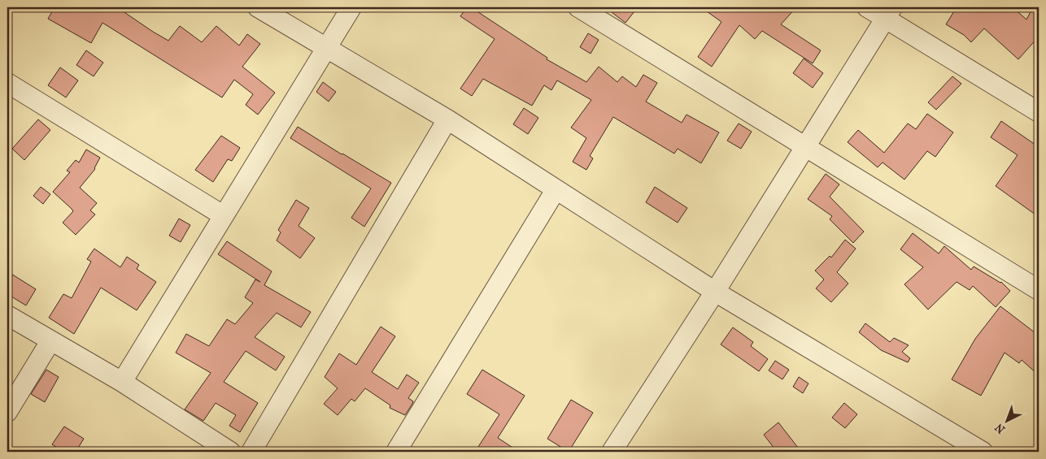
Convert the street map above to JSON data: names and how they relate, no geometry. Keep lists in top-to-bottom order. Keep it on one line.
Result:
{"north":"bottom left"}
